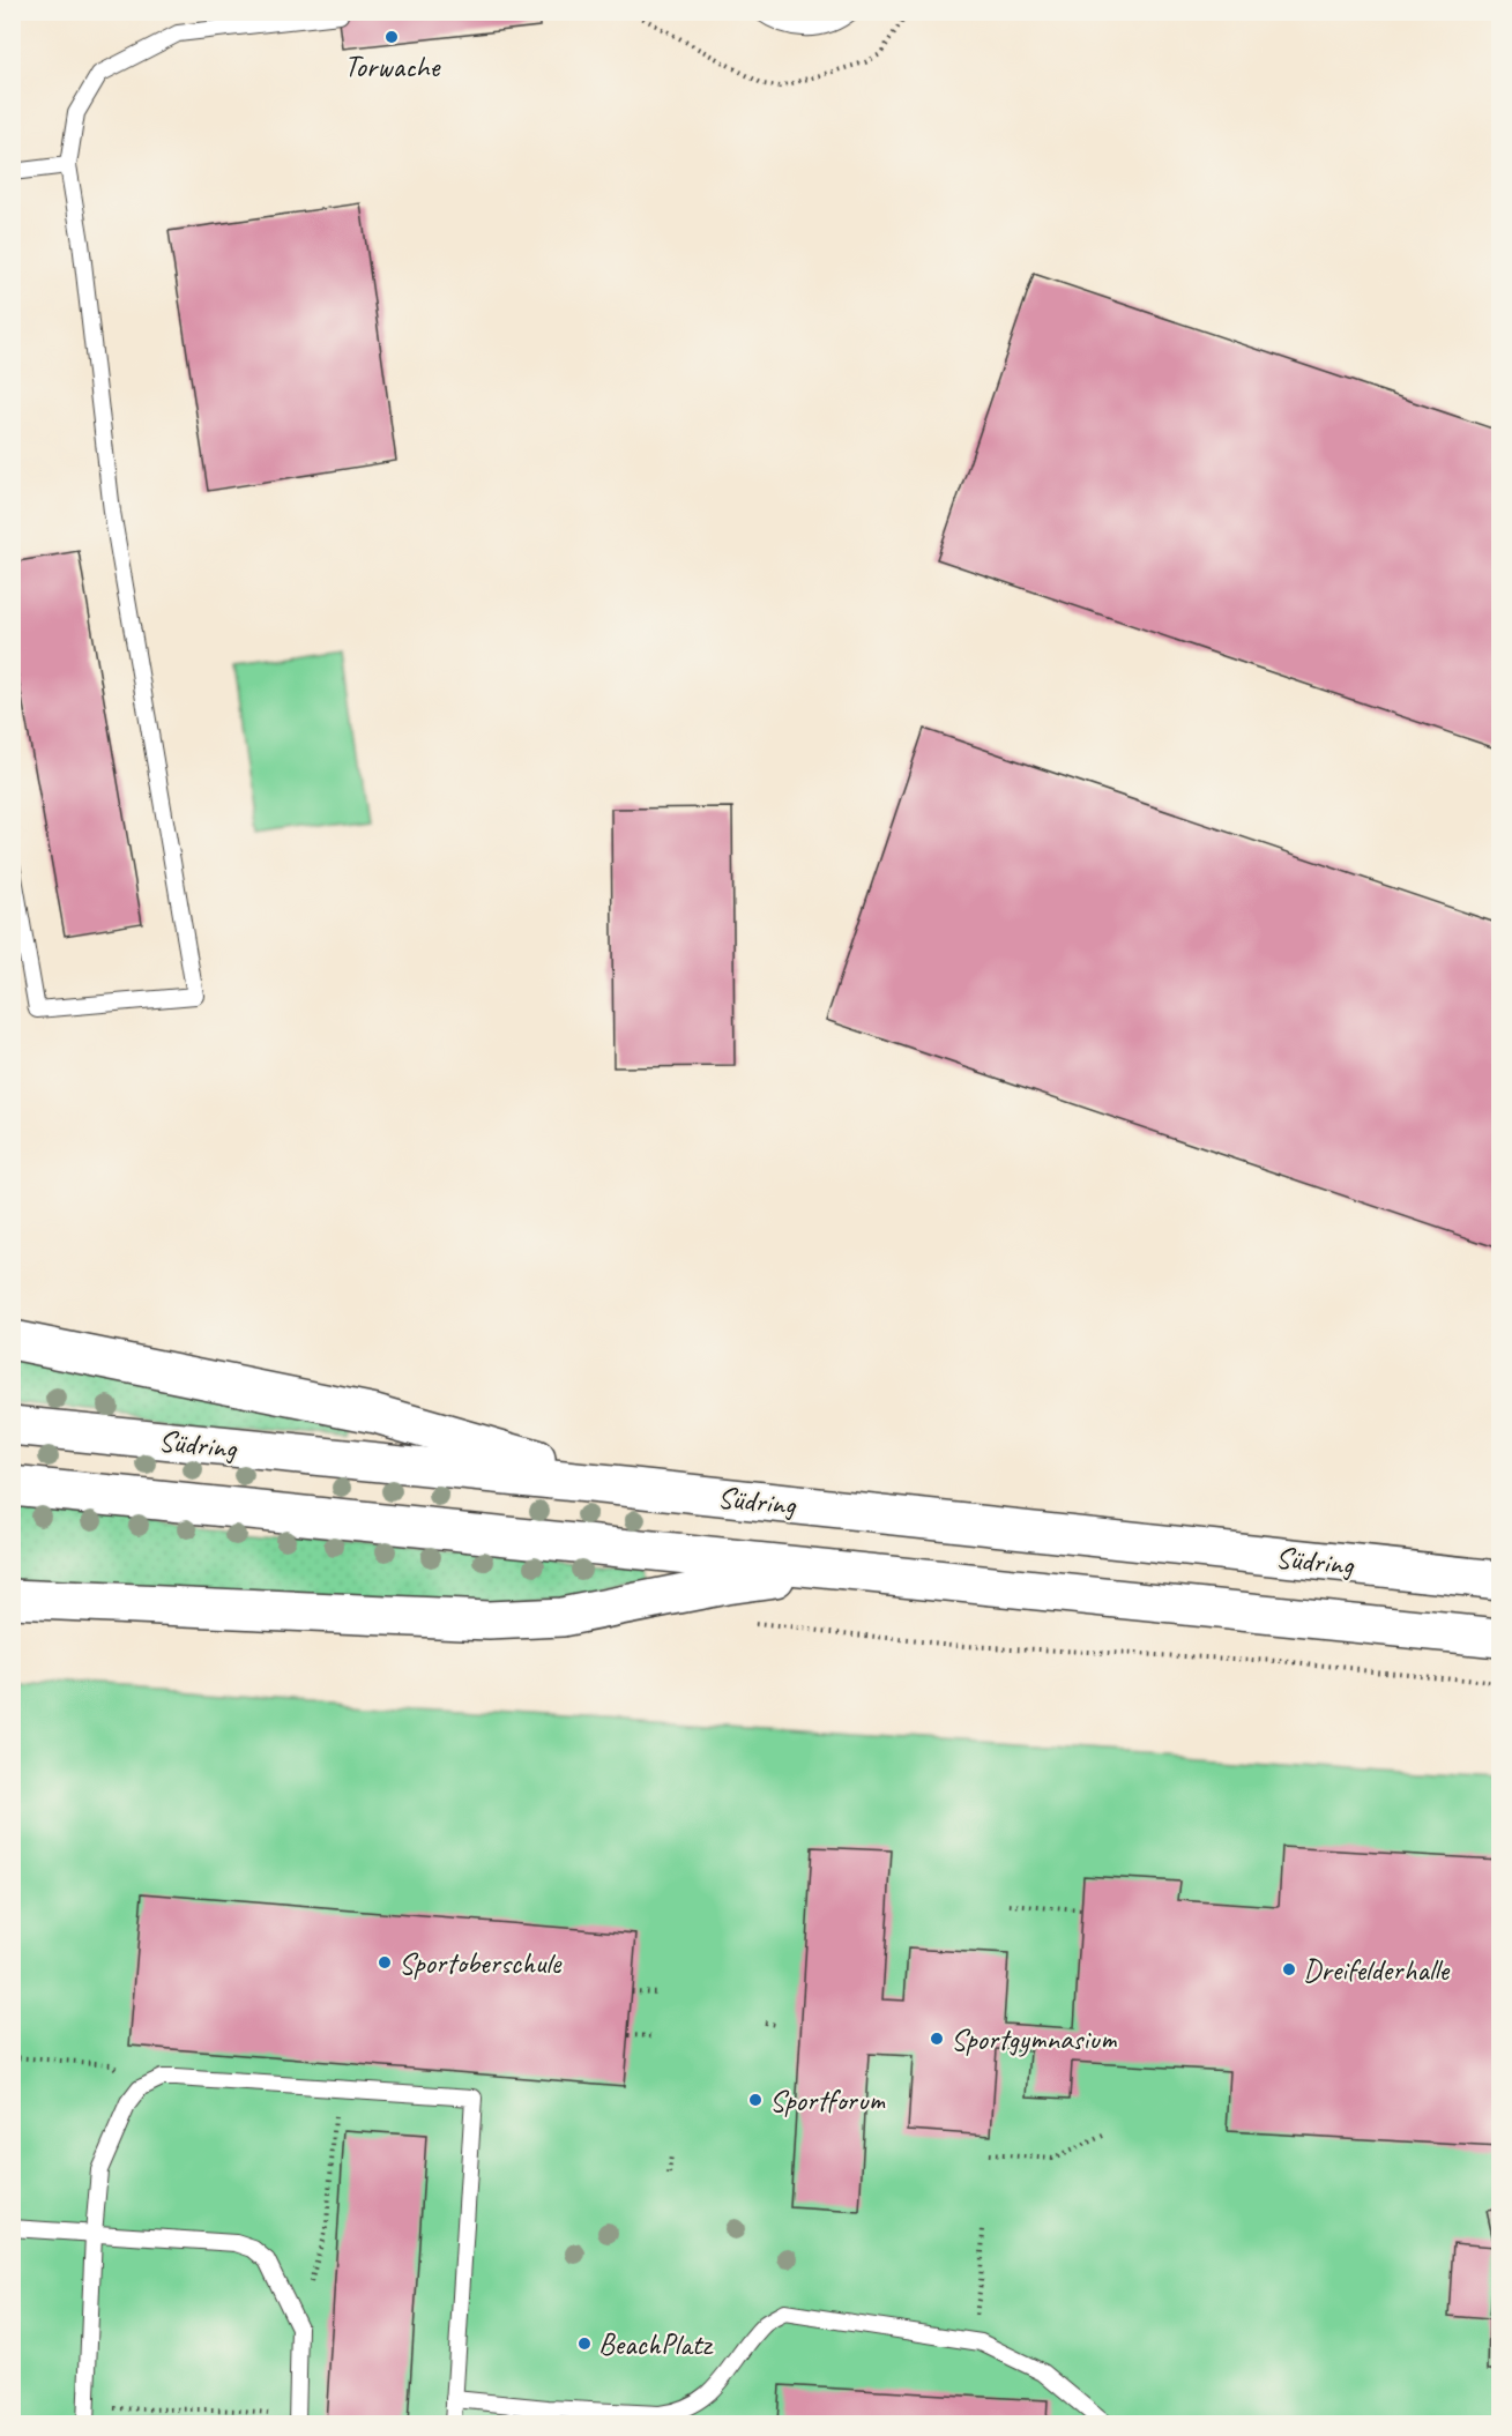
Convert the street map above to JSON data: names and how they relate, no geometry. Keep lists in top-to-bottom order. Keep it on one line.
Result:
{"streets":{"main road":["Südring"]},"places":["Torwache","Sportoberschule","Dreifelderhalle","Sportgymnasium","Sportforum","BeachPlatz"]}
